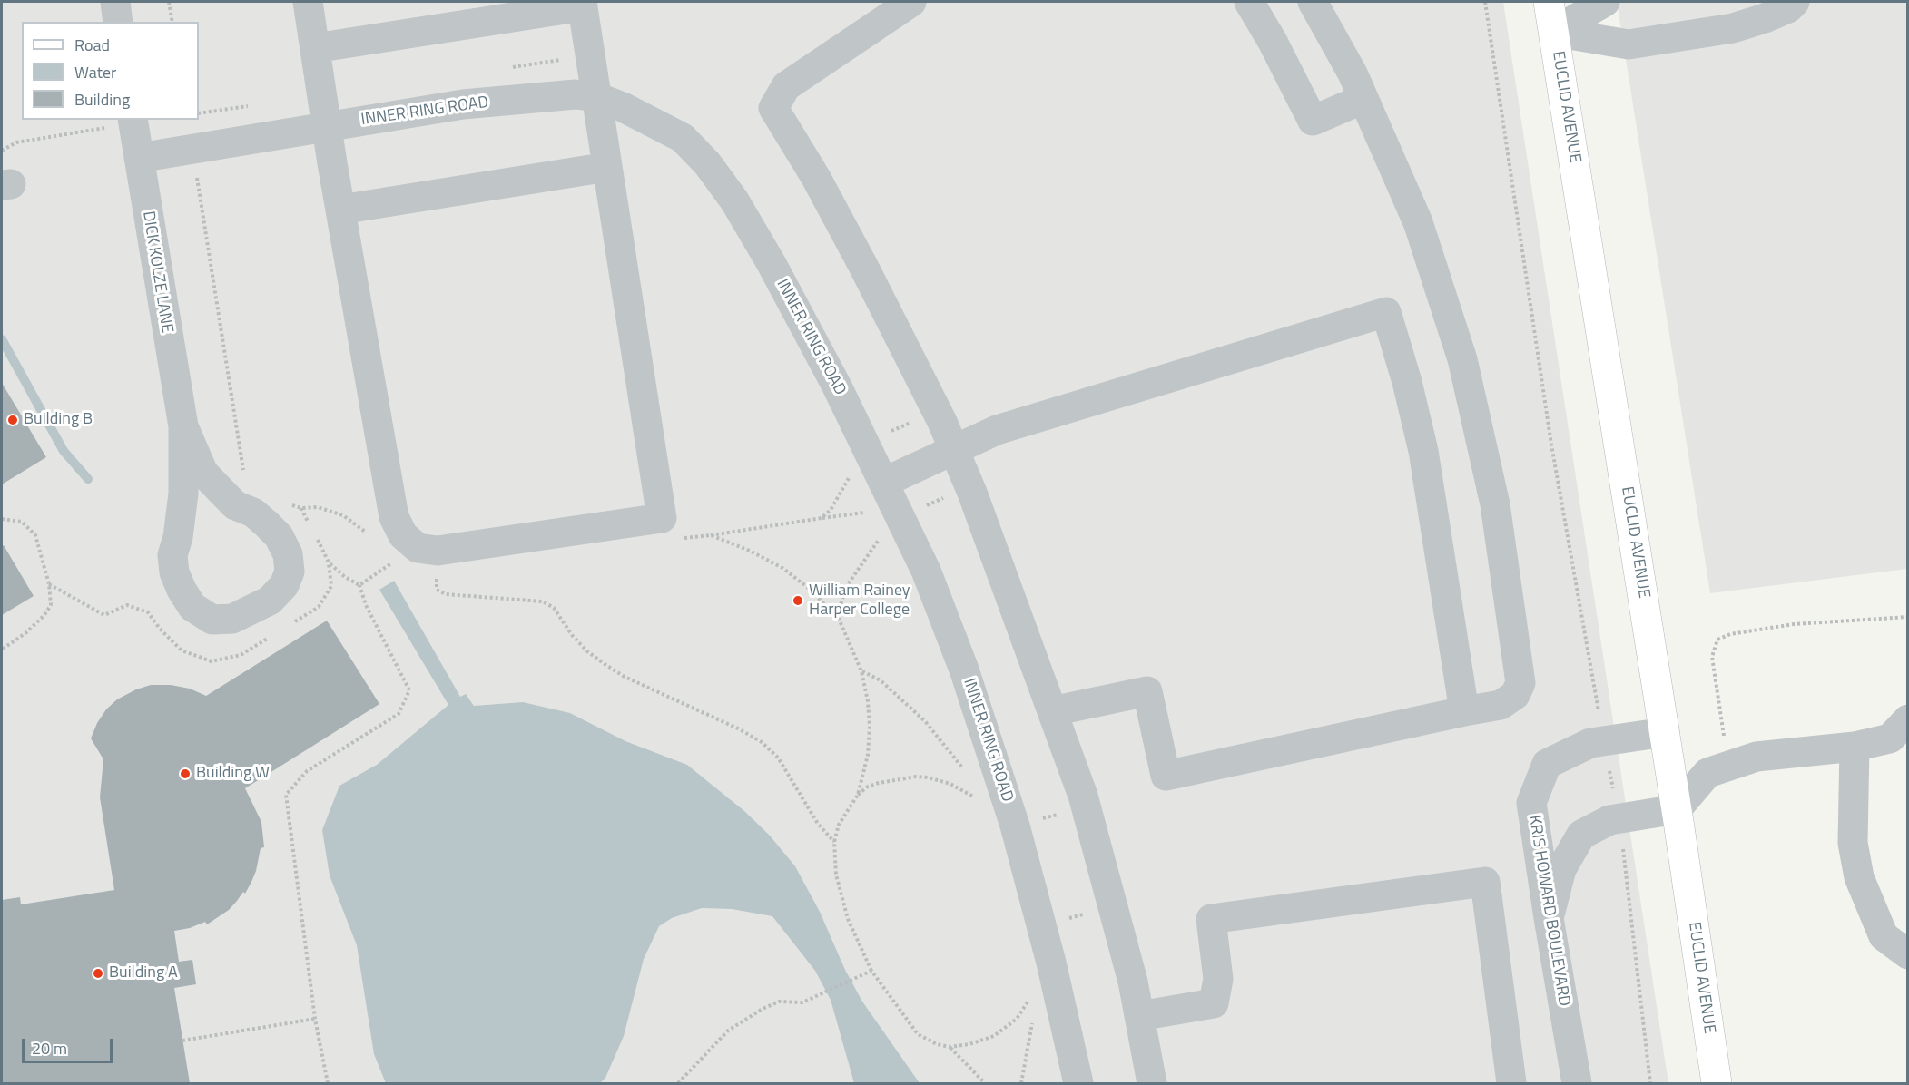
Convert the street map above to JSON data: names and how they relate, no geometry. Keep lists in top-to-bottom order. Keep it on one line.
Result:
{"streets":{"main road":["EUCLID AVENUE"],"lane":["INNER RING ROAD","DICK KOLZE LANE","KRIS HOWARD BOULEVARD"]},"crossings":[["EUCLID AVENUE","KRIS HOWARD BOULEVARD"],["INNER RING ROAD","DICK KOLZE LANE"]],"places":["Building B","William Rainey Harper College","Building W","Building A"],"legend":["Road","Water","Building"],"scale_bar":"20 m"}
